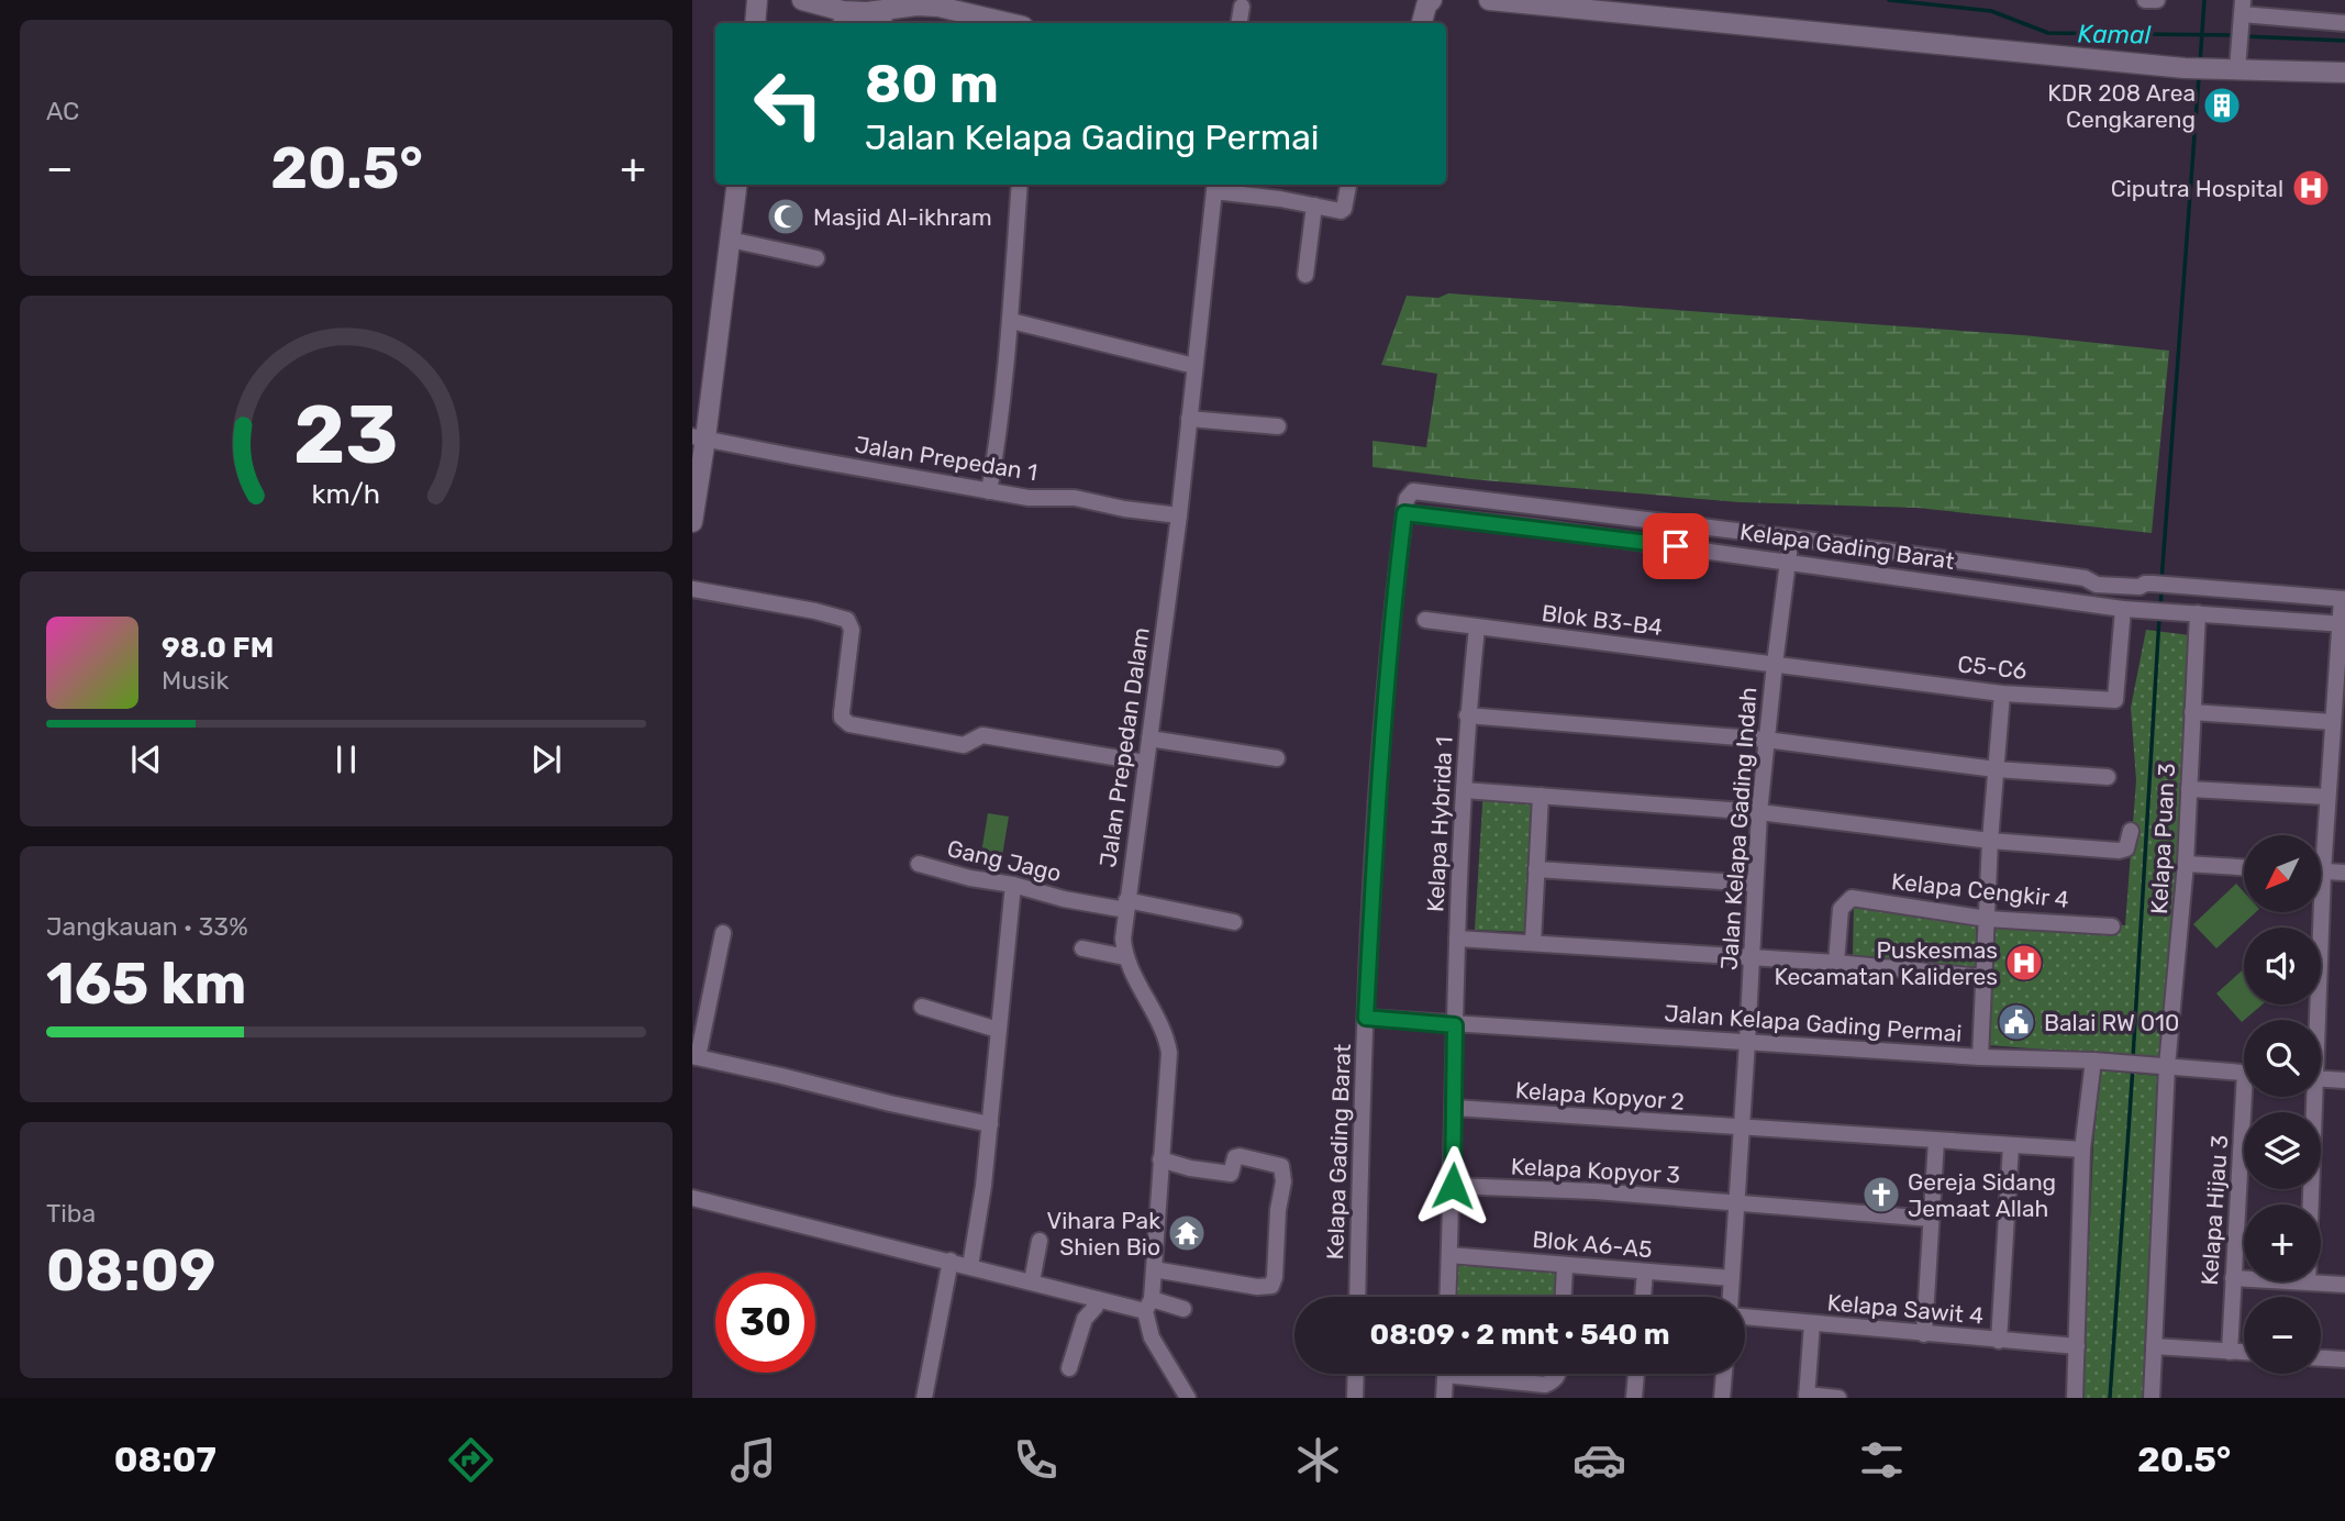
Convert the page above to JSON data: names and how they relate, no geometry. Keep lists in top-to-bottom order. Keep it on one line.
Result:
{"streets":{"street":["Jalan Prepedan 1","Kelapa Gading Barat","Blok B3-B4","C5-C6","Jalan Prepedan Dalam","Kelapa Hybrida 1","Jalan Kelapa Gading Indah","Kelapa Puan 3","Gang Jago","Kelapa Cengkir 4","Jalan Kelapa Gading Permai","Kelapa Kopyor 2","Kelapa Kopyor 3","Kelapa Hijau 3","Blok A6-A5","Kelapa Sawit 4"]},"crossings":[["Jalan Prepedan 1","Jalan Prepedan Dalam"],["Kelapa Gading Barat","C5-C6"],["Kelapa Gading Barat","Jalan Kelapa Gading Indah"],["Kelapa Gading Barat","Kelapa Puan 3"],["Kelapa Gading Barat","Jalan Kelapa Gading Permai"],["Blok B3-B4","C5-C6"],["Blok B3-B4","Kelapa Hybrida 1"],["Blok B3-B4","Jalan Kelapa Gading Indah"],["C5-C6","Jalan Kelapa Gading Indah"],["Jalan Prepedan Dalam","Gang Jago"],["Kelapa Hybrida 1","Jalan Kelapa Gading Permai"],["Kelapa Hybrida 1","Kelapa Kopyor 2"],["Kelapa Hybrida 1","Kelapa Kopyor 3"],["Kelapa Hybrida 1","Blok A6-A5"],["Jalan Kelapa Gading Indah","Jalan Kelapa Gading Permai"],["Jalan Kelapa Gading Indah","Kelapa Kopyor 2"],["Jalan Kelapa Gading Indah","Kelapa Kopyor 3"],["Jalan Kelapa Gading Indah","Blok A6-A5"],["Kelapa Puan 3","Jalan Kelapa Gading Permai"]],"water":["Kamal"],"places":{"building":["KDR 208 Area Cengkareng"],"hospital":["Ciputra Hospital","Puskesmas Kecamatan Kalideres"],"mosque":["Masjid Al-ikhram"],"public building":["Balai RW 010"],"church":["Gereja Sidang Jemaat Allah"],"temple":["Vihara Pak Shien Bio"]},"north":"bottom left","page":{"tile":["AC",["Jangkauan · 33%","165 km"],["Tiba","08:09"]],"turn":["80 m","Jalan Kelapa Gading Permai"],"heat":["−","20.5°","+"],"song":["98.0 FM","Musik"],"map_buttons":["+","−"],"limit":"30","trip":"08:09 · 2 mnt · 540 m","tabs":["08:07","20.5°"],"gauge":["23","km/h"]}}
